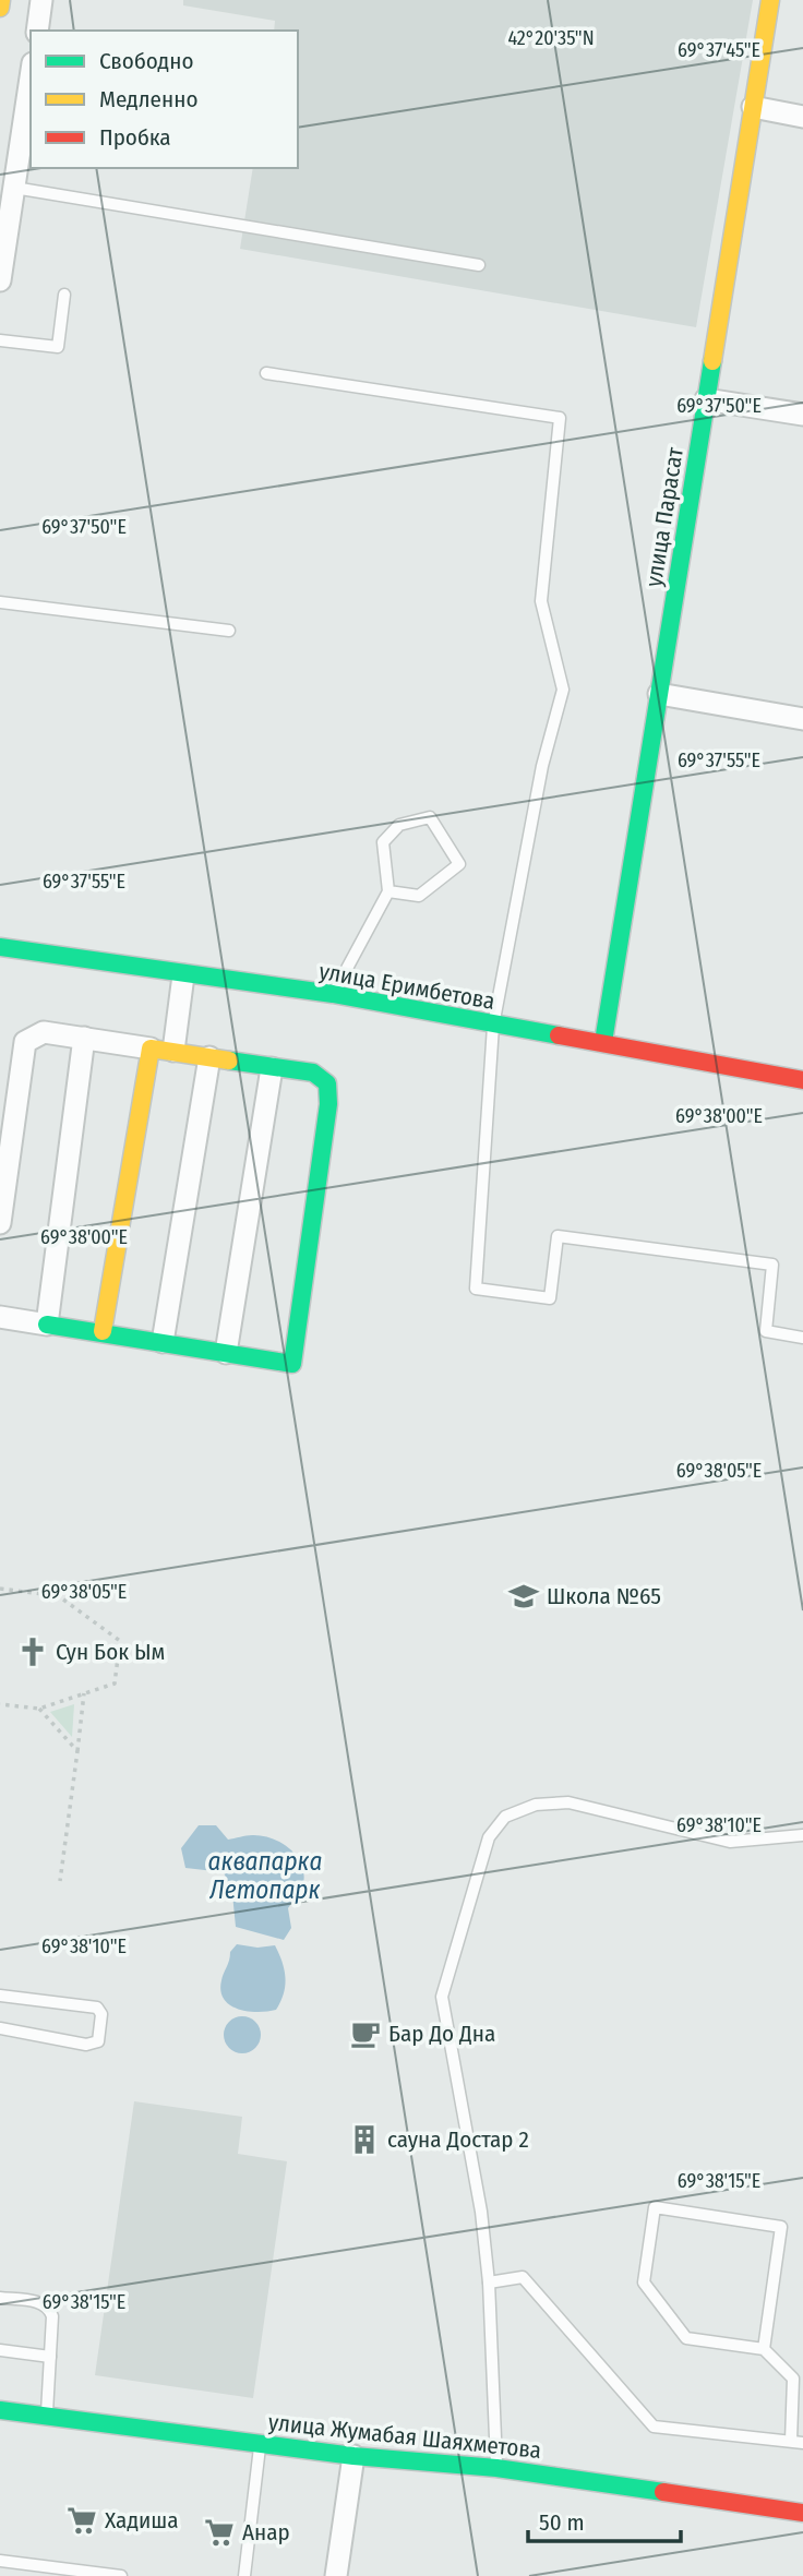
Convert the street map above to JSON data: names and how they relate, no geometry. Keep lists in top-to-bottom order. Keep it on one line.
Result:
{"streets":{"street":["улица Парасат","улица Еримбетова","улица Жумабая Шаяхметова"]},"crossings":[["улица Парасат","улица Еримбетова"]],"water":["аквапарка Летопарк"],"places":{"school or university":["Школа №65"],"church":["Сун Бок Ым"],"cafe":["Бар До Дна"],"building":["сауна Достар 2"],"supermarket":["Хадиша","Анар"]},"legend":["Свободно","Медленно","Пробка"],"scale_bar":"50 m","coordinates":["42°20'35\"N","69°37'45\"E","69°37'50\"E","69°37'55\"E","69°38'00\"E","69°38'05\"E","69°38'10\"E","69°38'15\"E"]}
